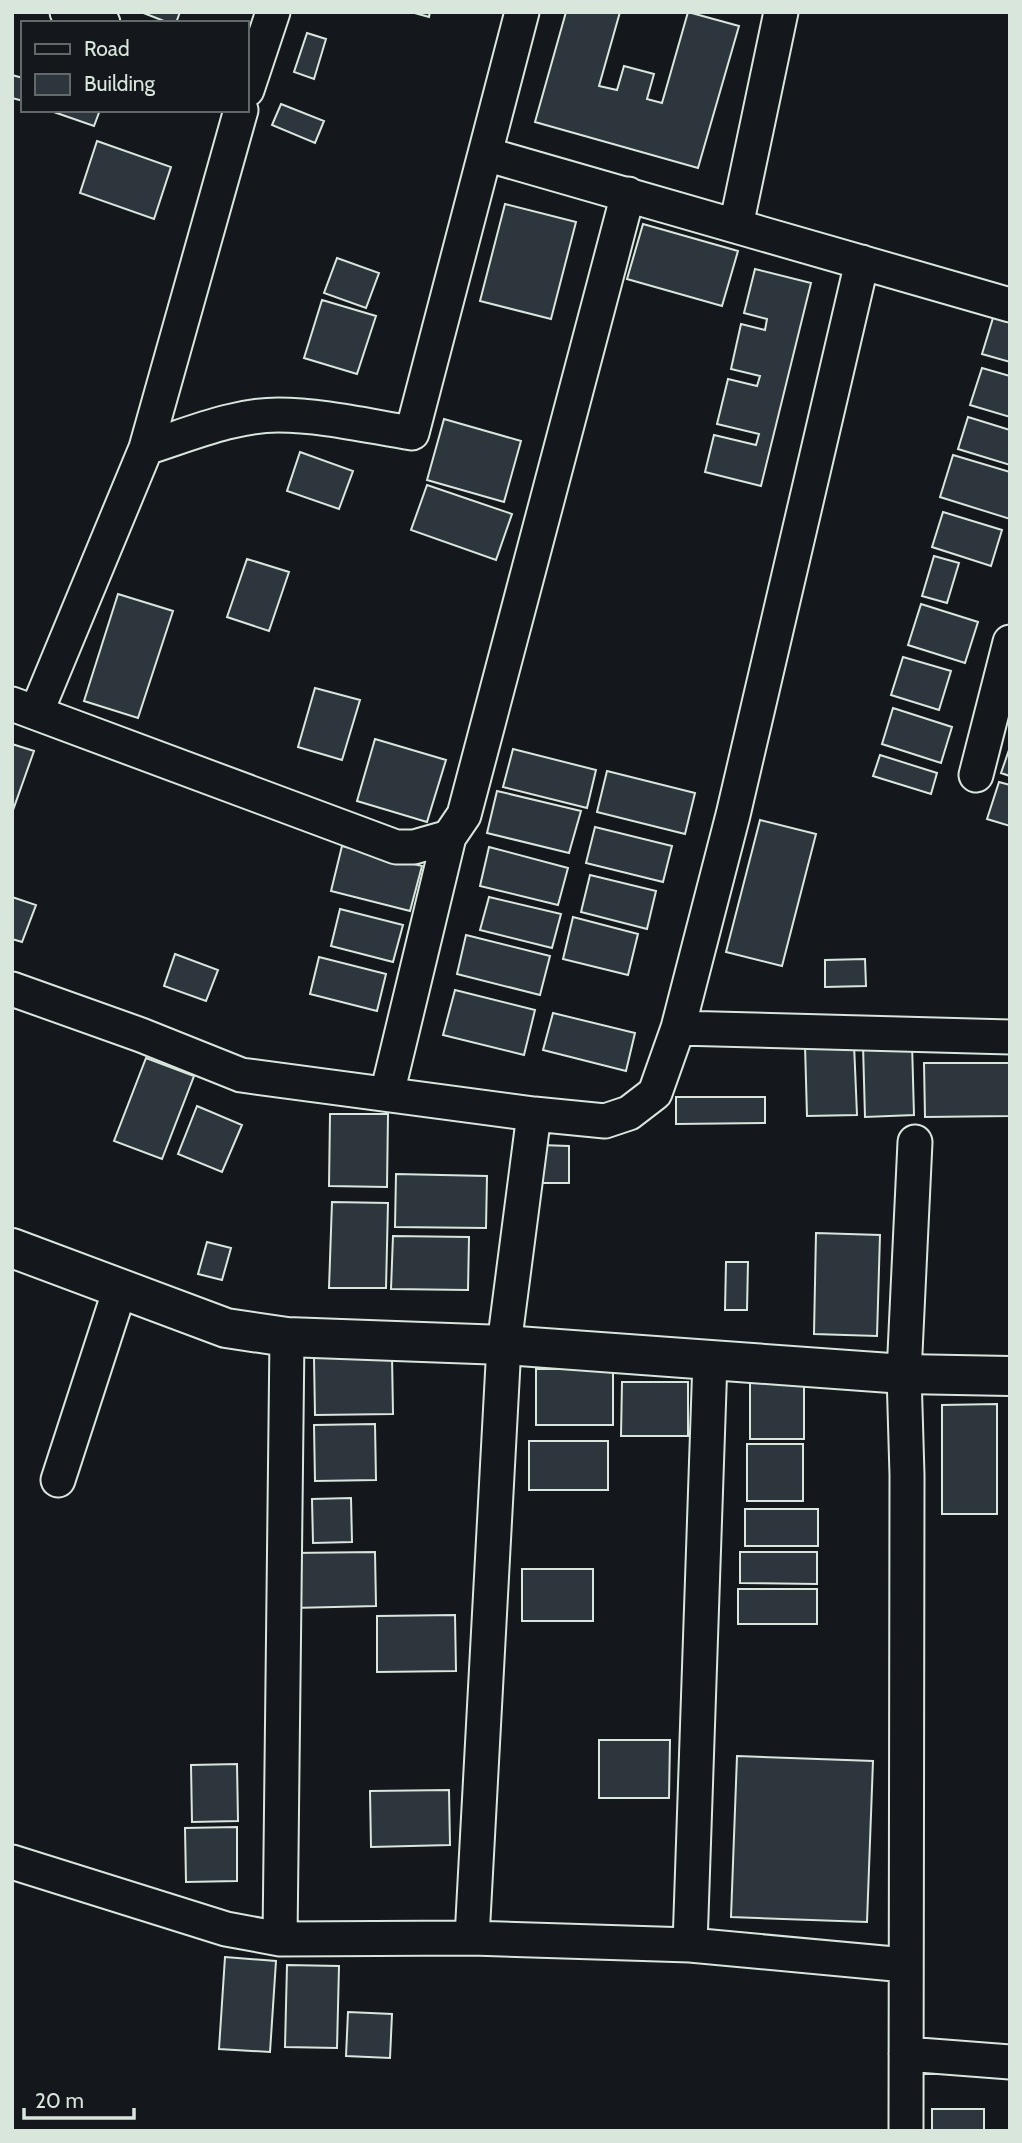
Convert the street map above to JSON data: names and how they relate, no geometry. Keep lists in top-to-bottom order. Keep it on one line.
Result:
{"legend":["Road","Building"],"scale_bar":"20 m"}
